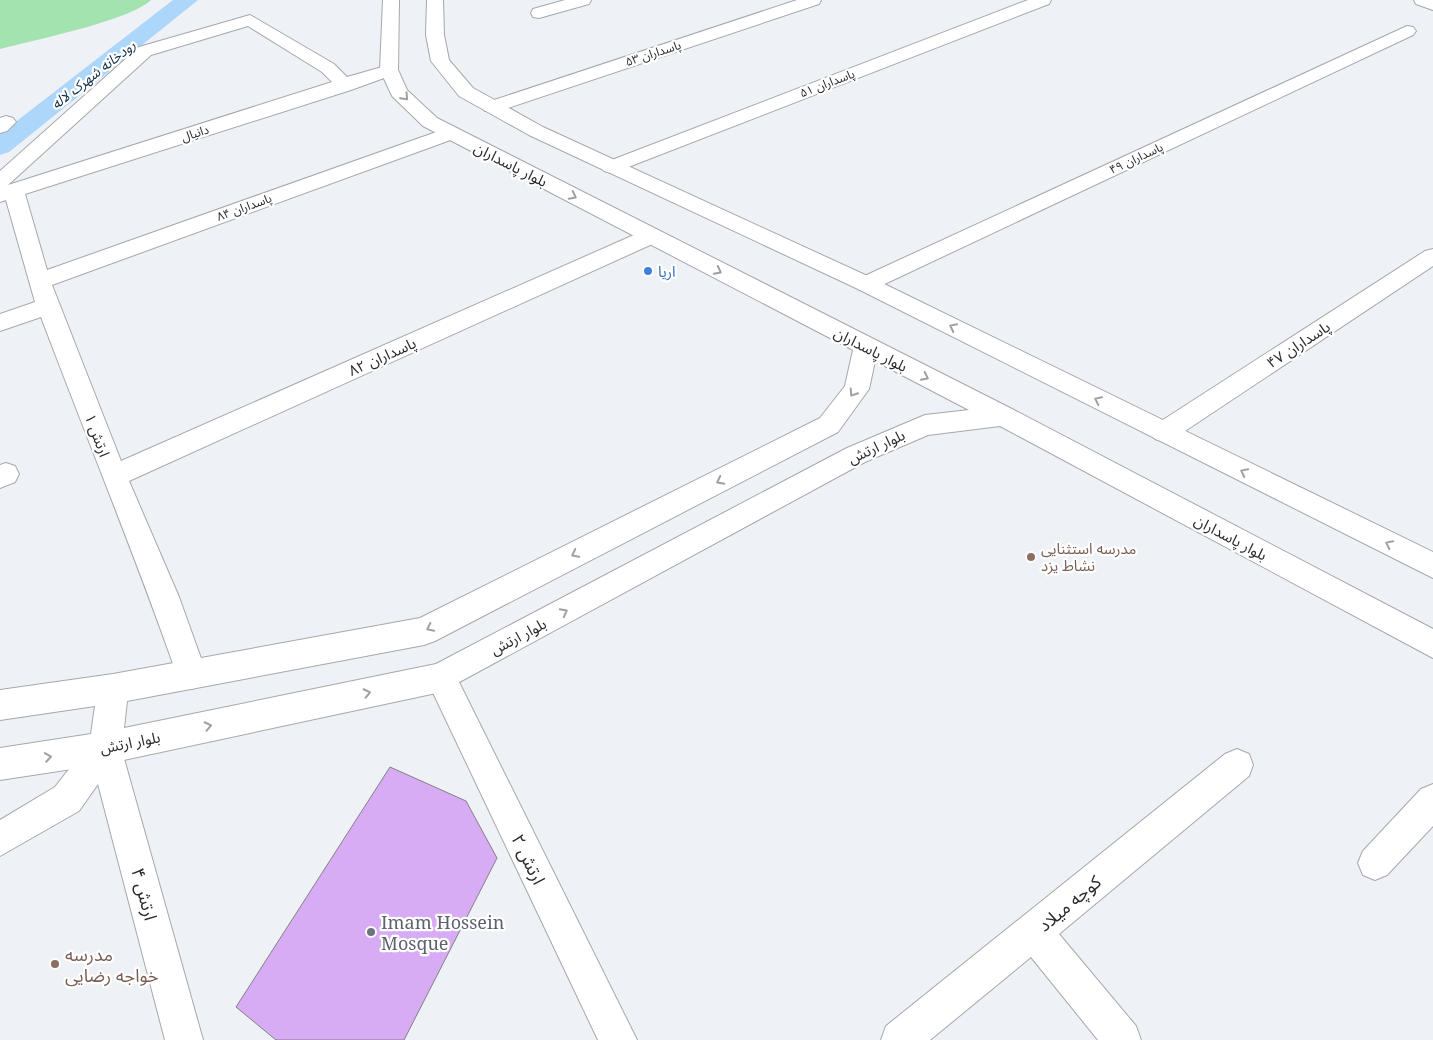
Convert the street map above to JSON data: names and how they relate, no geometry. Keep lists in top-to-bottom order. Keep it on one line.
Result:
{"streets":{"street":["پاسداران ۵۳","پاسداران ۵۱","دانیال","پاسداران ۴۹","بلوار پاسداران","پاسداران ۸۴","پاسداران ۴۷","پاسداران ۸۲","ارتش ۱","بلوار ارتش","ارتش ۲","ارتش ۴","کوچه میلاد"]},"crossings":[["پاسداران ۵۳","پاسداران ۸۴"],["دانیال","بلوار پاسداران"],["دانیال","ارتش ۱"],["بلوار پاسداران","پاسداران ۸۴"],["بلوار پاسداران","پاسداران ۸۲"],["بلوار پاسداران","بلوار ارتش"],["پاسداران ۸۴","ارتش ۱"],["پاسداران ۸۲","ارتش ۱"],["بلوار ارتش","ارتش ۲"],["بلوار ارتش","ارتش ۴"]],"water":["رودخانه شهرک لاله"],"places":["اریا","مدرسه استثنایی نشاط یزد","Imam Hossein Mosque","مدرسه خواجه رضایی"]}
